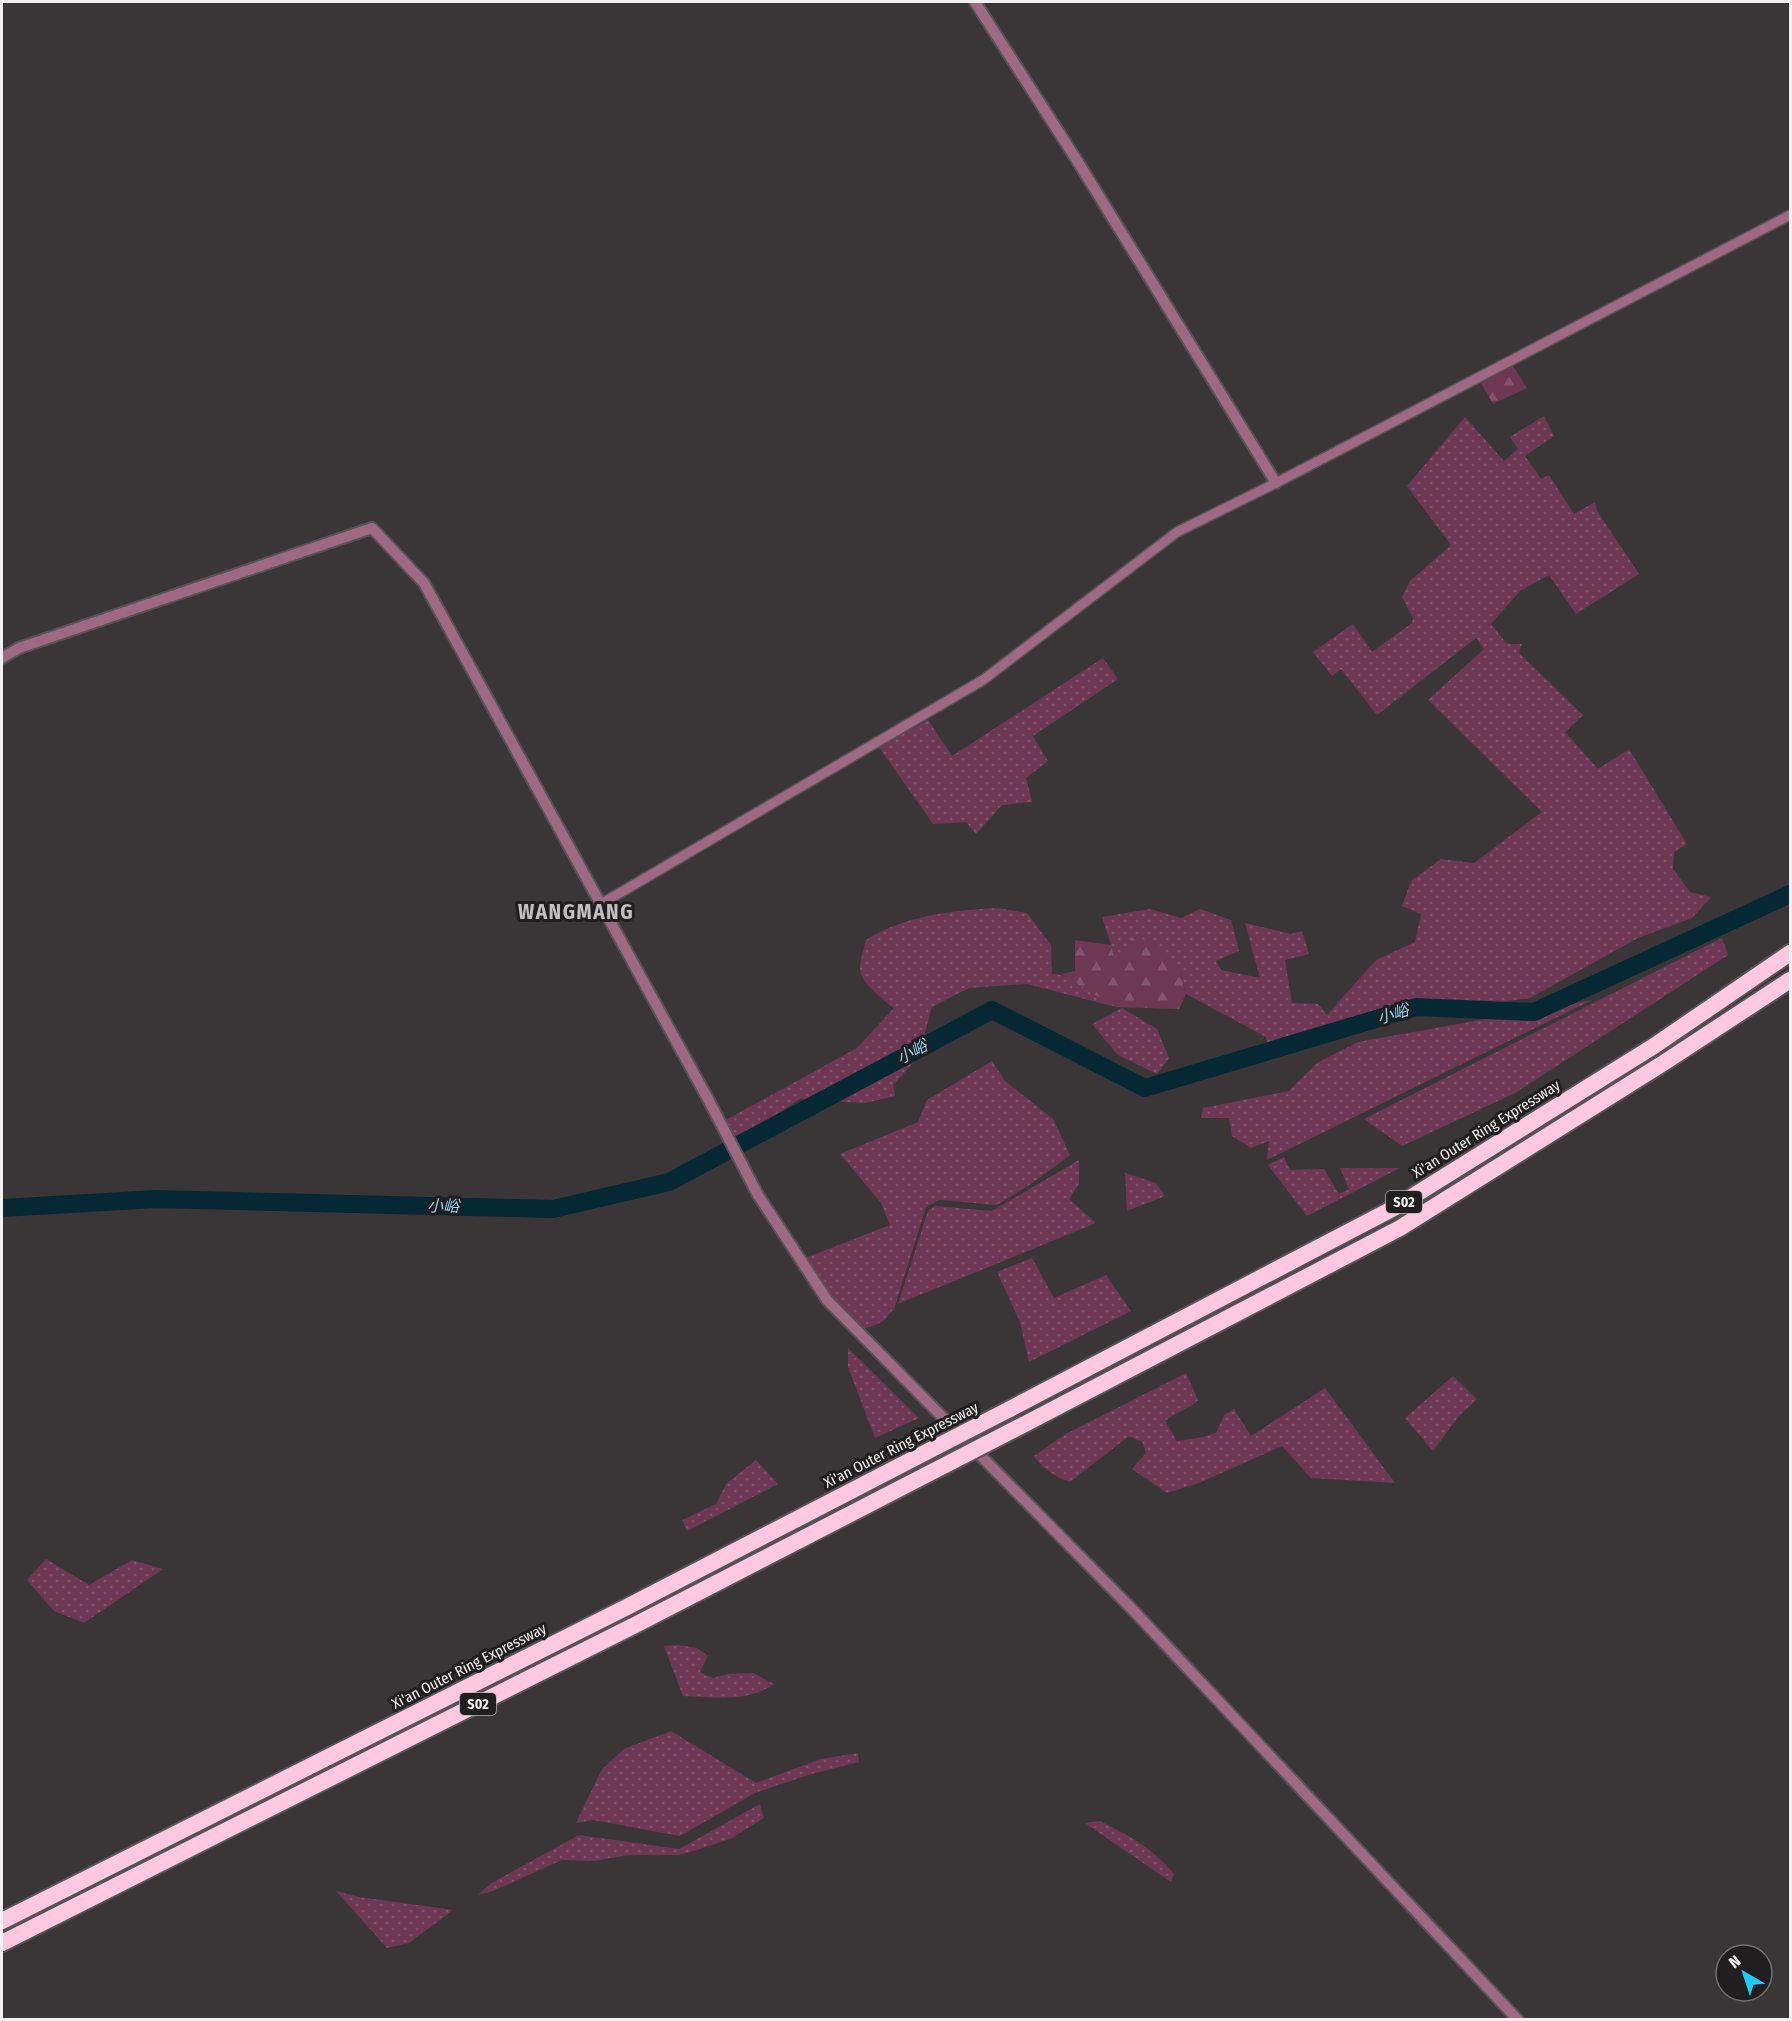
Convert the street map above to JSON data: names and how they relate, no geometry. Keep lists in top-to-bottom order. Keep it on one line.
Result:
{"streets":{"highway":["Xi'an Outer Ring Expressway","S02"]},"districts":["WANGMANG"],"water":["小峪"],"north":"top left"}
